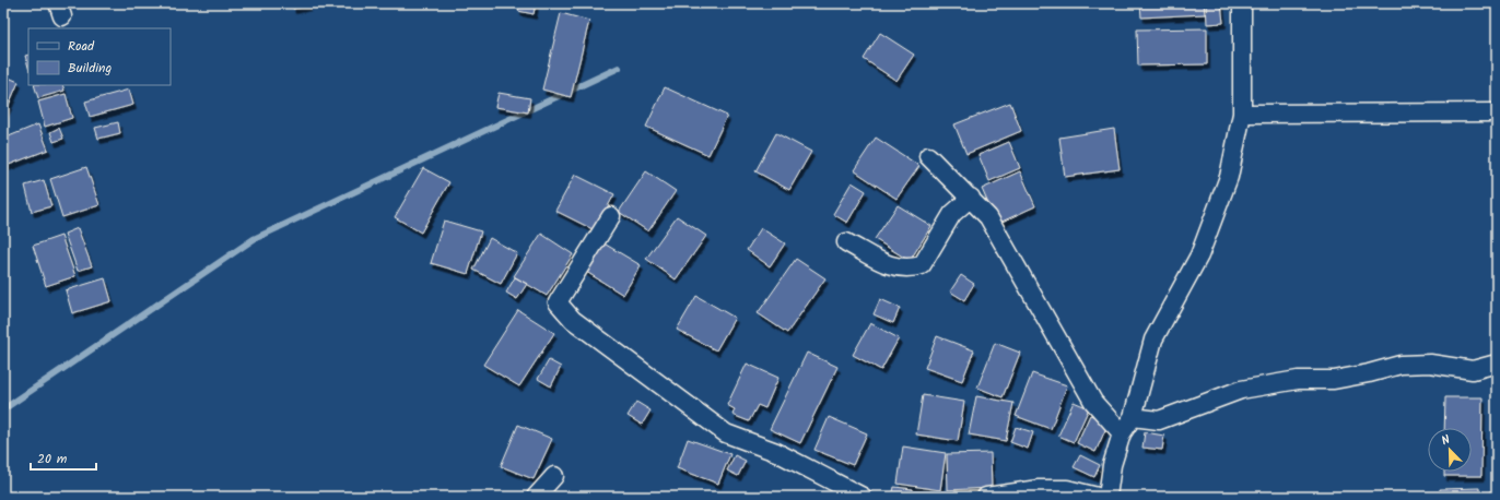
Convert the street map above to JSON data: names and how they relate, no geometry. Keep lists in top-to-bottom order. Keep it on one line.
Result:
{"legend":["Road","Building"],"scale_bar":"20 m","north":"top left"}
